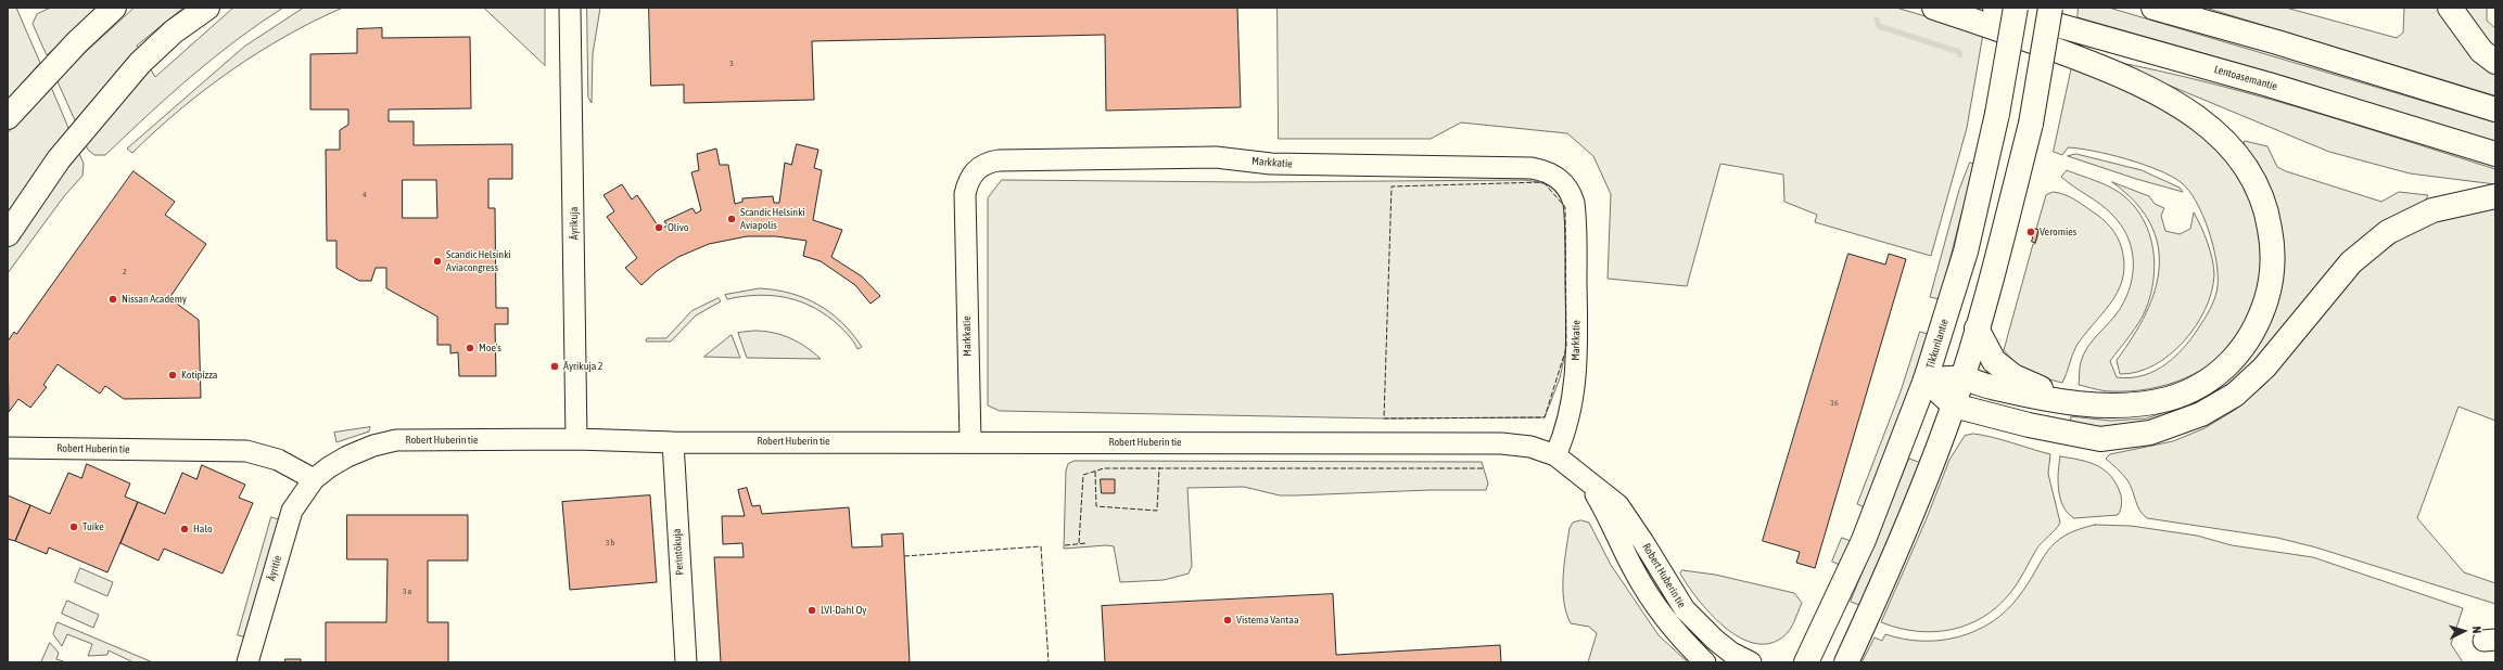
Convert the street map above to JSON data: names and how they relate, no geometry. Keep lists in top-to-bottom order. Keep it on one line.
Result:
{"streets":{"main road":["Lentoasemantie","Tikkurilantie"],"street":["Markkatie","Äyrikuja","Robert Huberin tie","Perintökuja","Äyritie"]},"crossings":[["Markkatie","Robert Huberin tie"],["Äyrikuja","Robert Huberin tie"],["Robert Huberin tie","Perintökuja"],["Robert Huberin tie","Äyritie"]],"places":["Scandic Helsinki Aviapolis","Olivo","Veromies","Scandic Helsinki Aviacongress","Nissan Academy","Moe's","Äyrikuja 2","Kotipizza","Tuike","Halo","LVI-Dahl Oy","Vistema Vantaa"],"house_numbers":["3","4","2","16","3 b","3 a"],"north":"right"}
